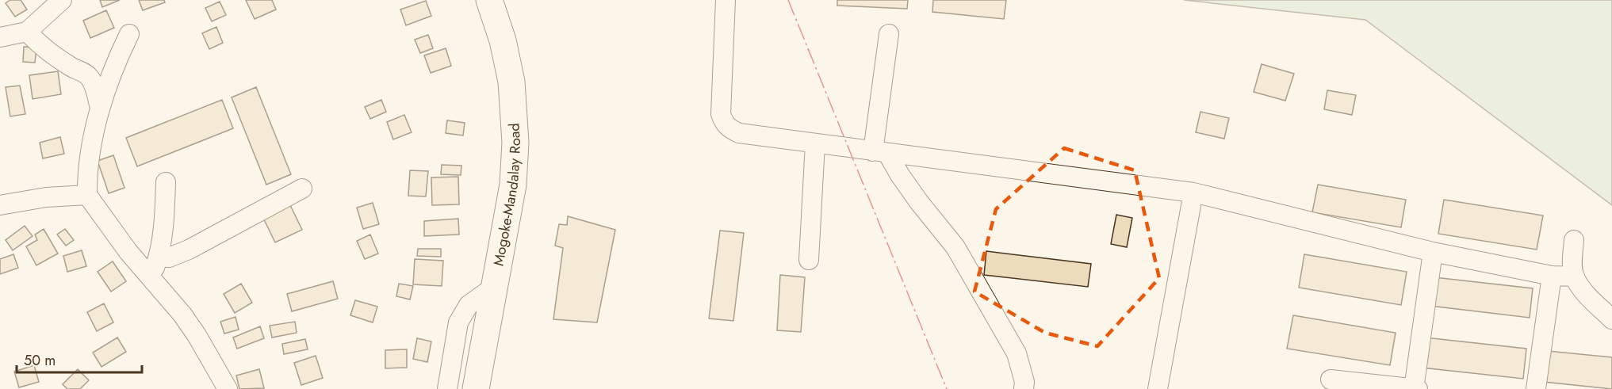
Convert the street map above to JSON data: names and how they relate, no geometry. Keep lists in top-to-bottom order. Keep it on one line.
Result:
{"streets":{"highway":["Mogoke-Mandalay Road"]},"scale_bar":"50 m"}
